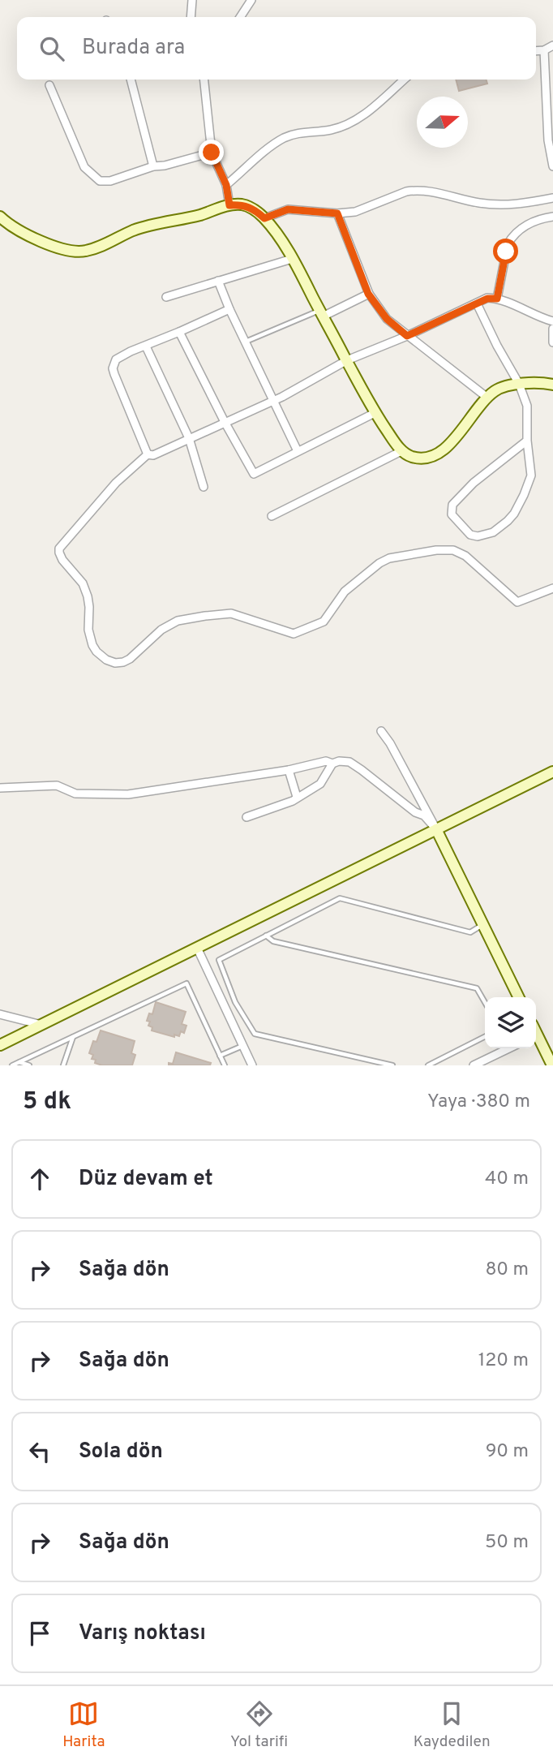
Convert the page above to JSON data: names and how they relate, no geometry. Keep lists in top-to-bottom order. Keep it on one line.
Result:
{"north":"right","page":{"search":"Burada ara","heading":["5 dk","Yaya · 380 m"],"list":[["Düz devam et","40 m"],["Sağa dön","80 m"],["Sağa dön","120 m"],["Sola dön","90 m"],["Sağa dön","50 m"],"Varış noktası"],"nav":["Harita","Yol tarifi","Kaydedilen"]}}
